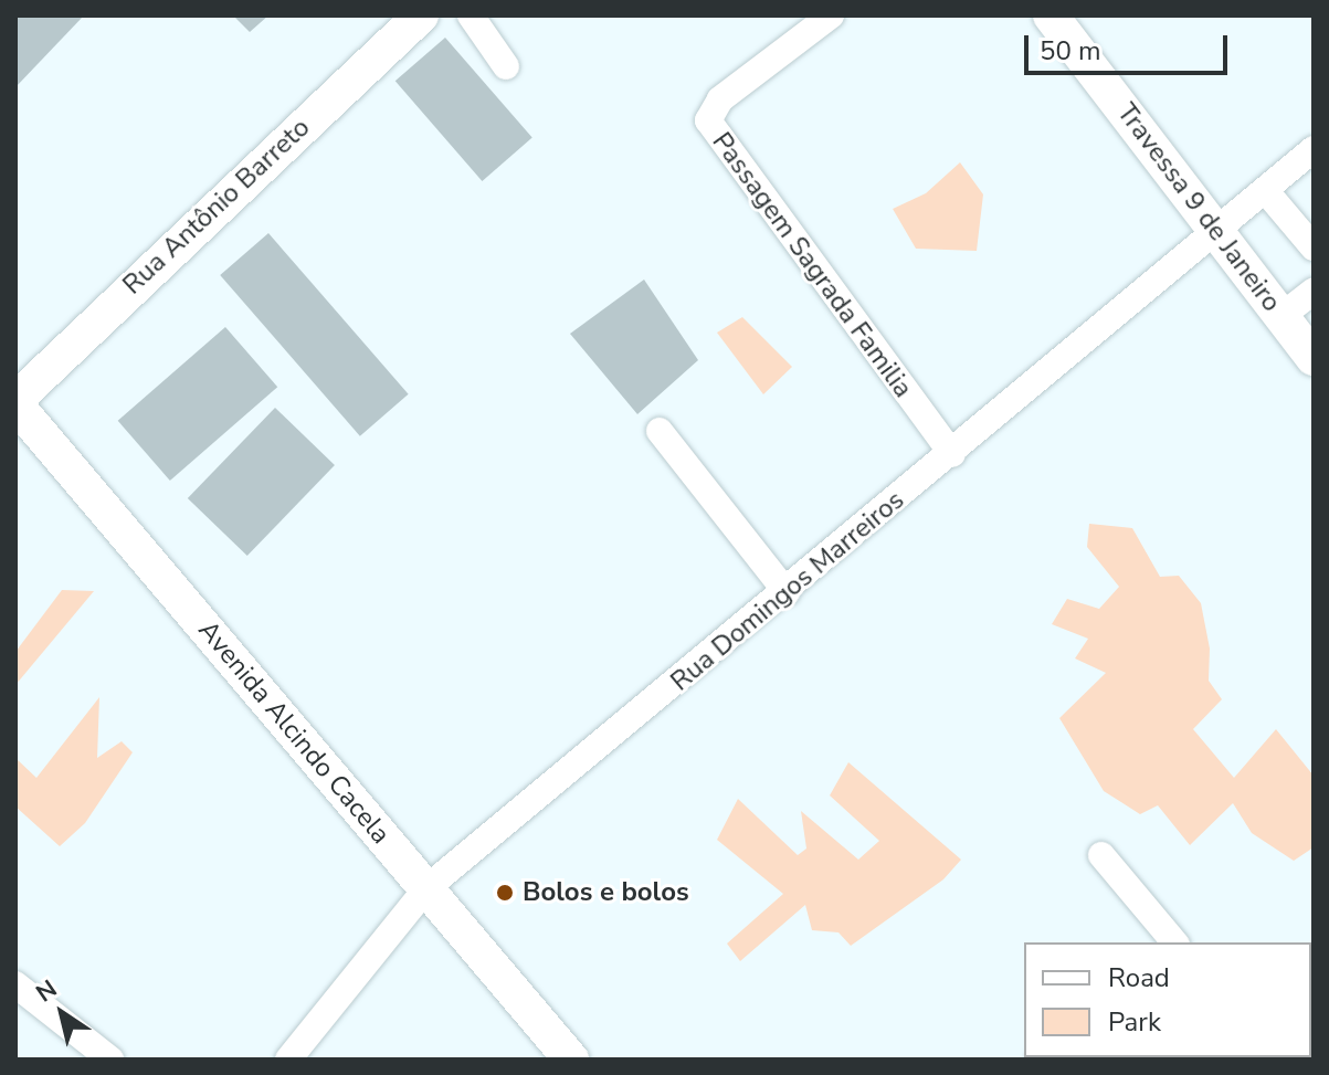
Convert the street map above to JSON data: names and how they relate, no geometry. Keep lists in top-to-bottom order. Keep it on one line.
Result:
{"streets":{"main road":["Rua Antônio Barreto","Travessa 9 de Janeiro","Avenida Alcindo Cacela"],"street":["Passagem Sagrada Familia","Rua Domingos Marreiros"]},"crossings":[["Rua Antônio Barreto","Avenida Alcindo Cacela"],["Travessa 9 de Janeiro","Rua Domingos Marreiros"],["Passagem Sagrada Familia","Rua Domingos Marreiros"],["Rua Domingos Marreiros","Avenida Alcindo Cacela"]],"places":["Bolos e bolos"],"legend":["Road","Park"],"scale_bar":"50 m","north":"top left"}
